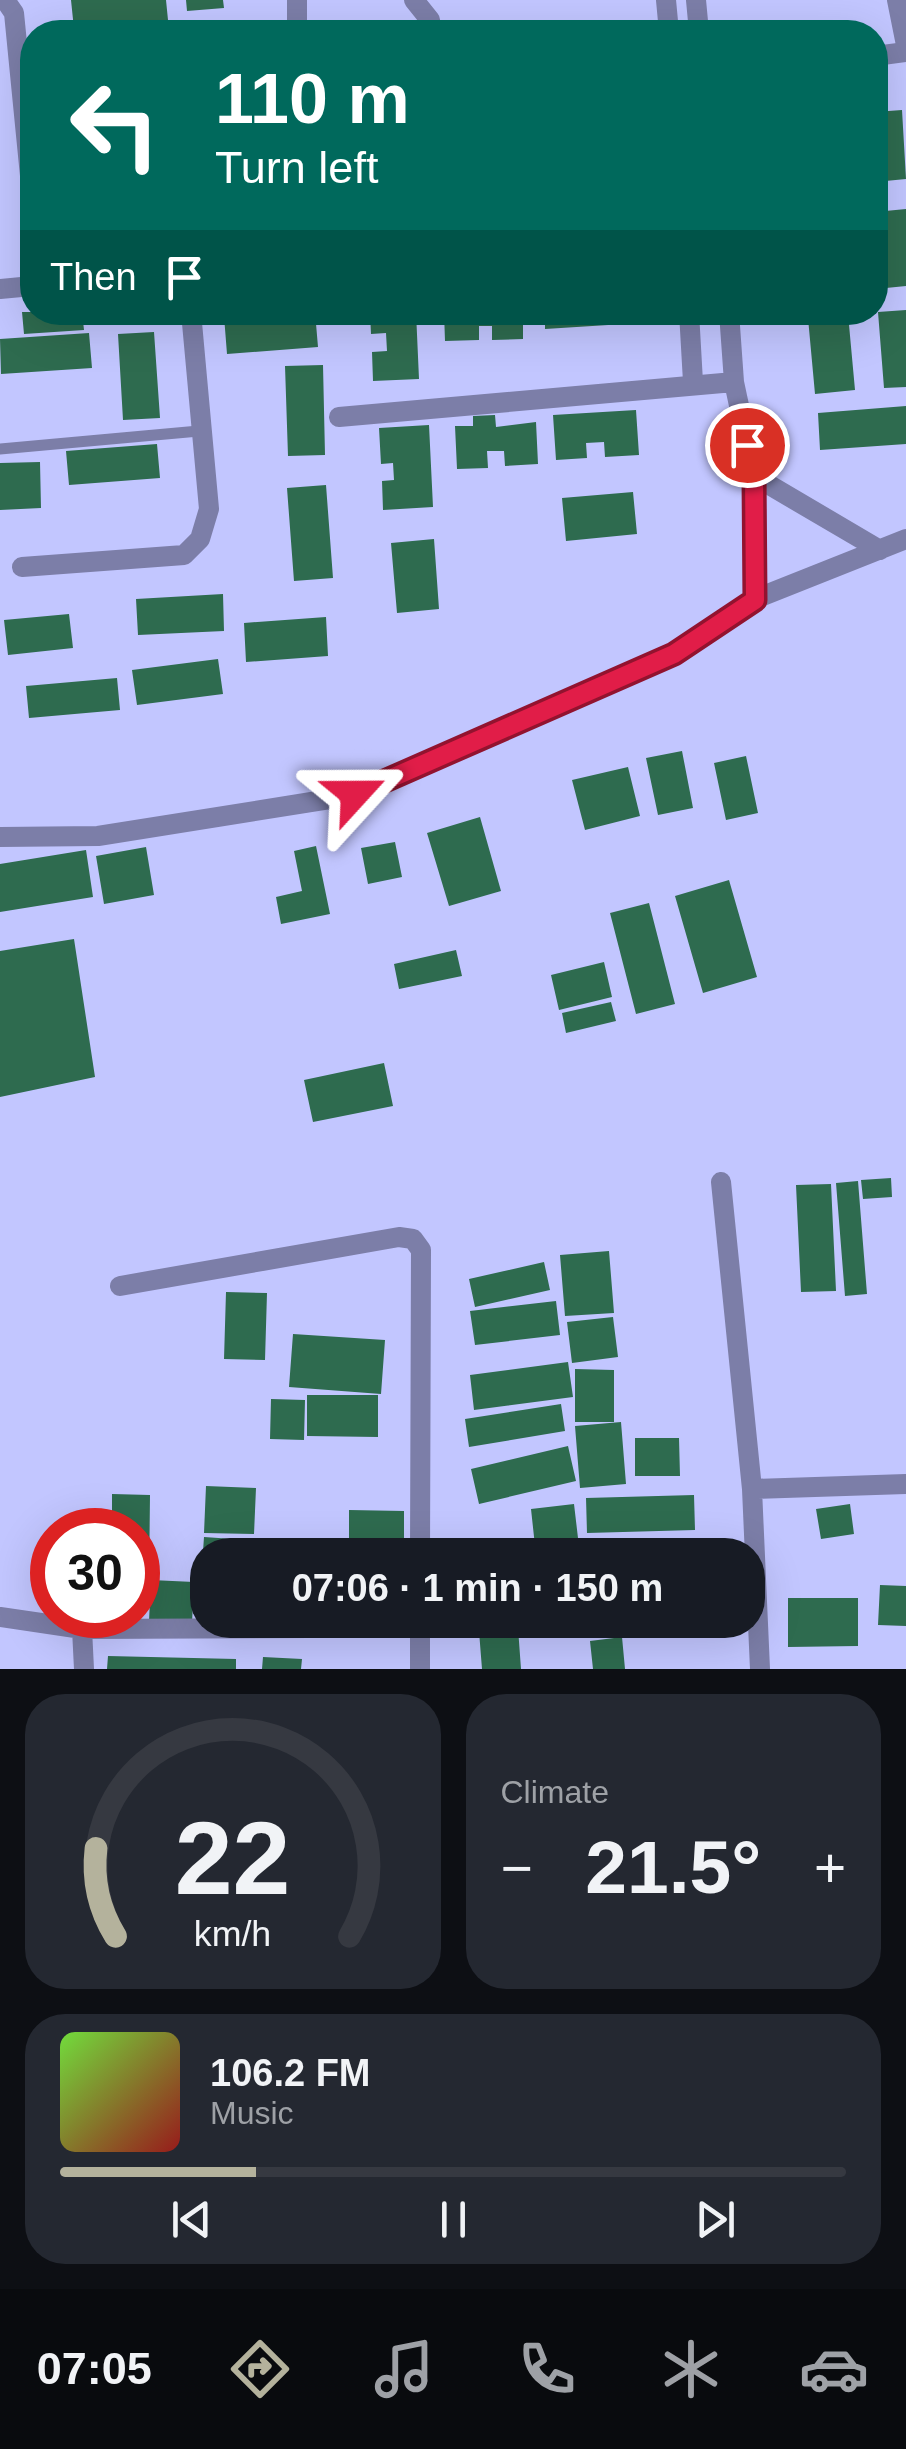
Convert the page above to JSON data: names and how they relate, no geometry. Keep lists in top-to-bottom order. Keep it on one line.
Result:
{"page":{"turn":["110 m","Turn left"],"then":"Then","limit":"30","trip":"07:06 · 1 min · 150 m","tile":"Climate","heat":["−","21.5°","+"],"song":["106.2 FM","Music"],"tabs":"07:05","gauge":["22","km/h"]}}
